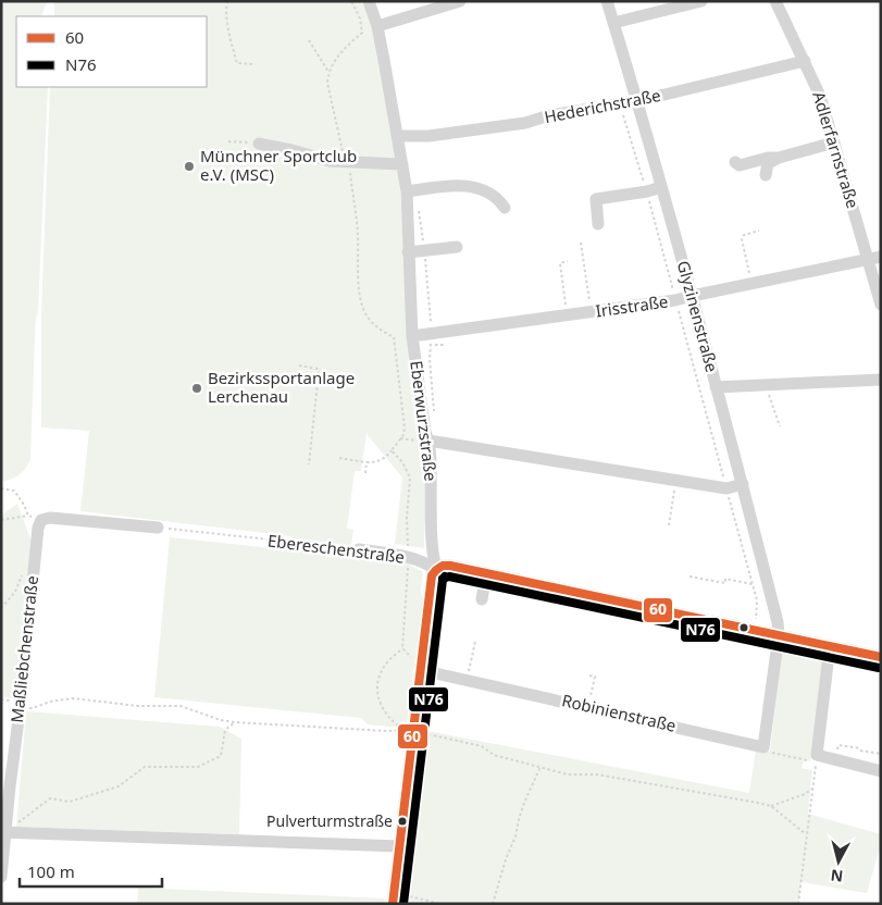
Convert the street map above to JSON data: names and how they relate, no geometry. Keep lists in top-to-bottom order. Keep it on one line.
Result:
{"streets":{"street":["Hederichstraße","Adlerfarnstraße","Irisstraße","Glyzinenstraße","Eberwurzstraße","Ebereschenstraße","Maßliebchenstraße","Robinienstraße"]},"crossings":[["Hederichstraße","Adlerfarnstraße"],["Hederichstraße","Glyzinenstraße"],["Hederichstraße","Eberwurzstraße"],["Adlerfarnstraße","Irisstraße"],["Irisstraße","Glyzinenstraße"],["Irisstraße","Eberwurzstraße"],["Glyzinenstraße","Ebereschenstraße"],["Glyzinenstraße","Robinienstraße"],["Eberwurzstraße","Ebereschenstraße"],["Eberwurzstraße","Robinienstraße"]],"places":["Münchner Sportclub e.V. (MSC)","Bezirkssportanlage Lerchenau","Pulverturmstraße"],"lines":["transit line 60","transit line N76"],"legend":["60","N76"],"scale_bar":"100 m","north":"bottom"}
